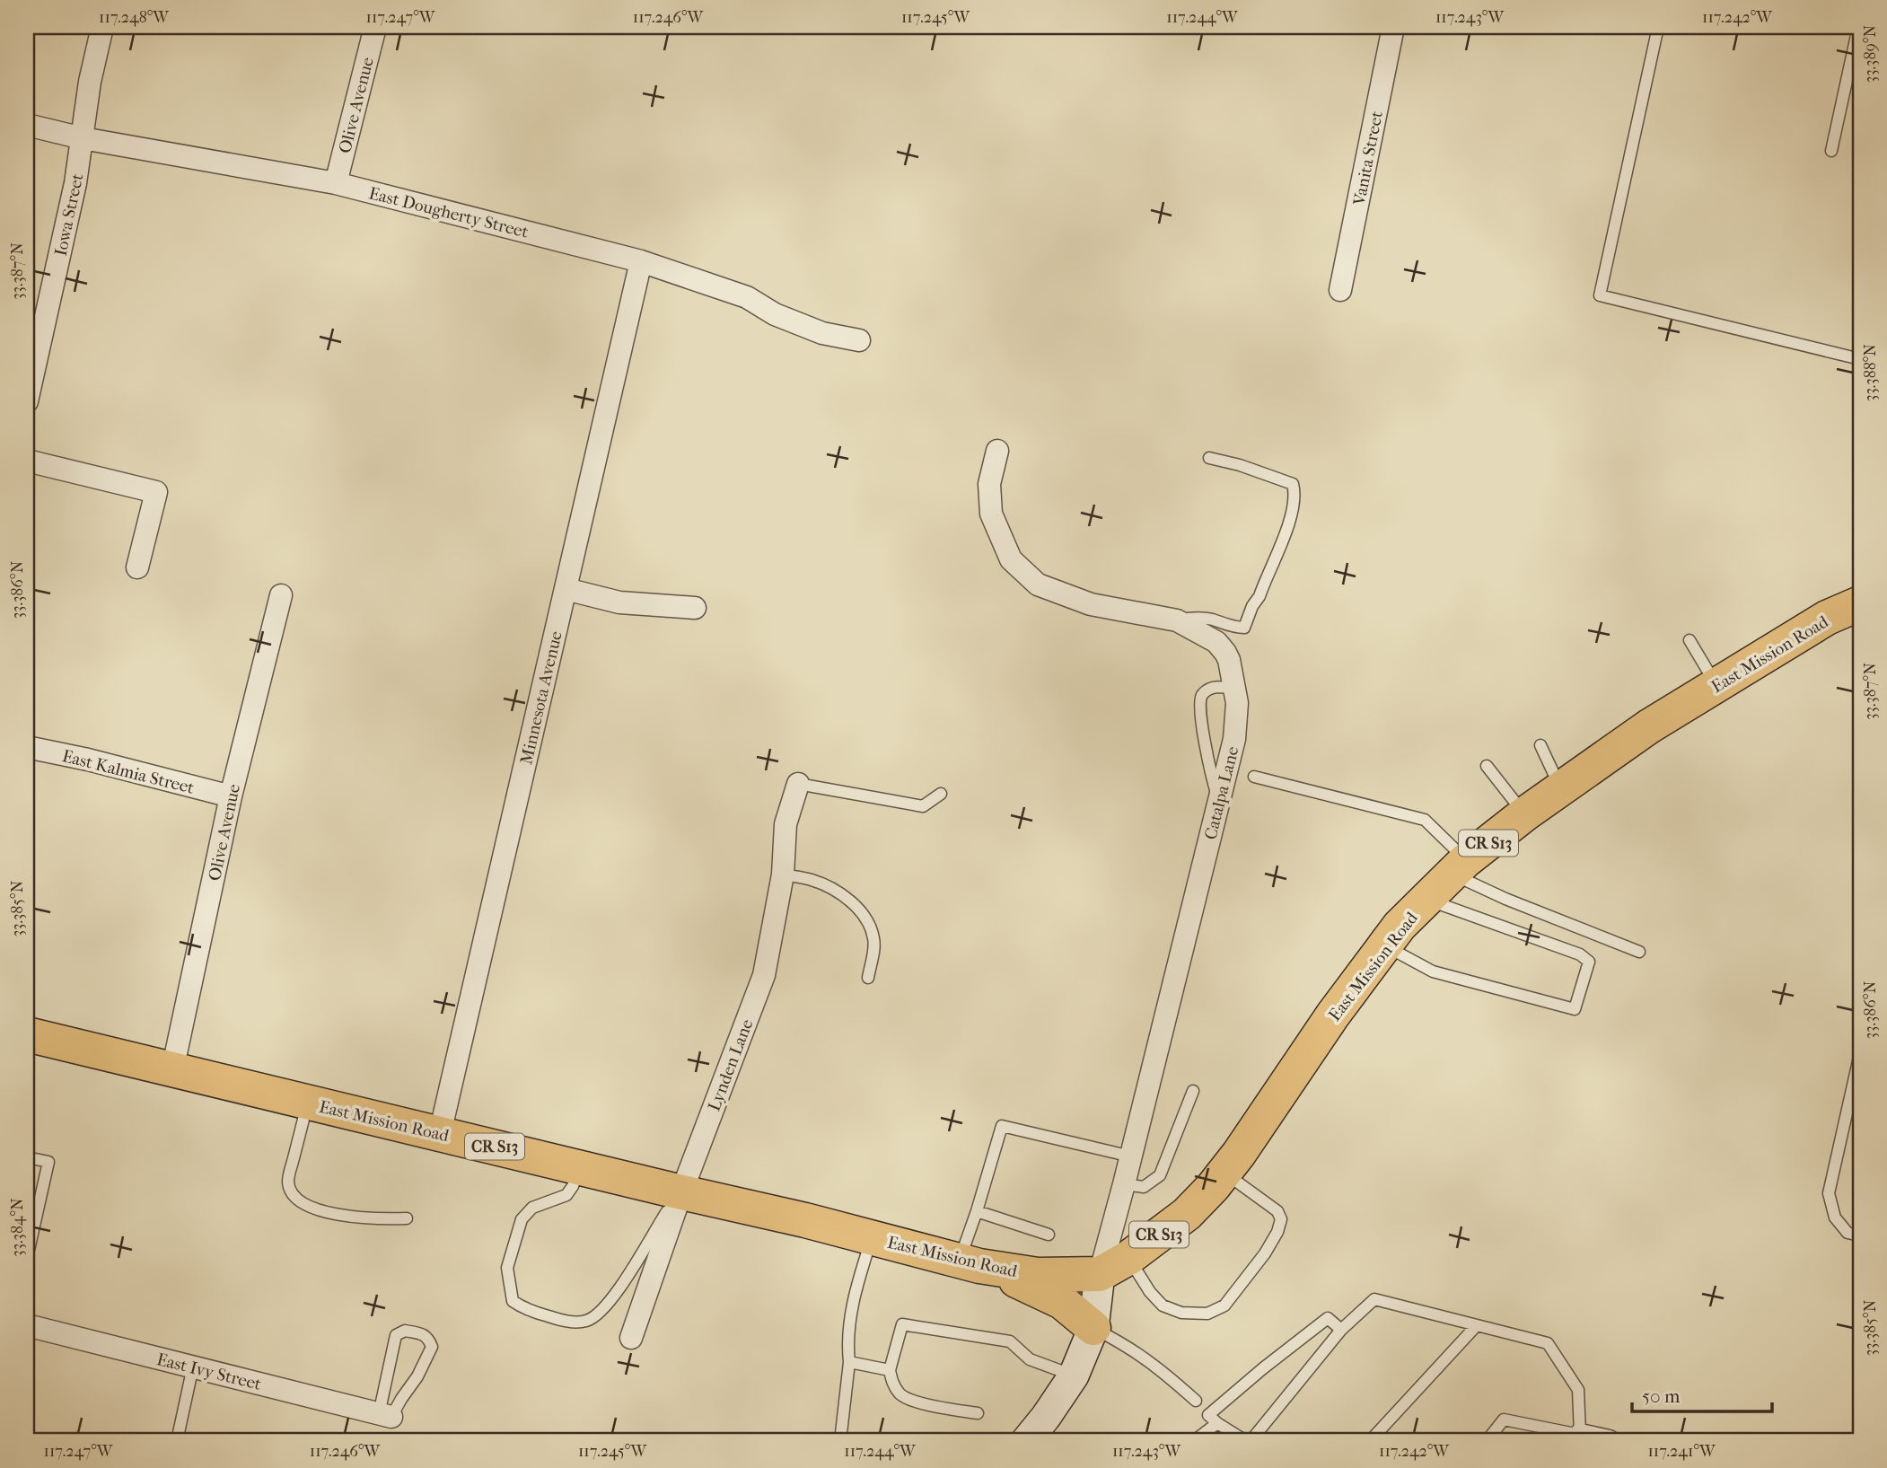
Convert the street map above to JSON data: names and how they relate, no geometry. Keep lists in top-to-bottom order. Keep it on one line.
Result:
{"streets":{"main road":["East Mission Road","CR S13"],"street":["Olive Avenue","Vanita Street","East Dougherty Street","Iowa Street","Minnesota Avenue","East Kalmia Street","Catalpa Lane","Lynden Lane","East Ivy Street"]},"crossings":[["Olive Avenue","East Dougherty Street"],["Olive Avenue","East Mission Road"],["Olive Avenue","East Kalmia Street"],["East Dougherty Street","Iowa Street"],["East Dougherty Street","Minnesota Avenue"],["East Mission Road","Minnesota Avenue"],["East Mission Road","Catalpa Lane"],["East Mission Road","Lynden Lane"]],"scale_bar":"50 m","coordinates":["117.248°W","117.247°W","117.246°W","117.245°W","117.244°W","117.243°W","117.242°W","33.389°N","33.387°N","33.388°N","33.386°N","33.385°N","33.384°N","117.241°W"]}
